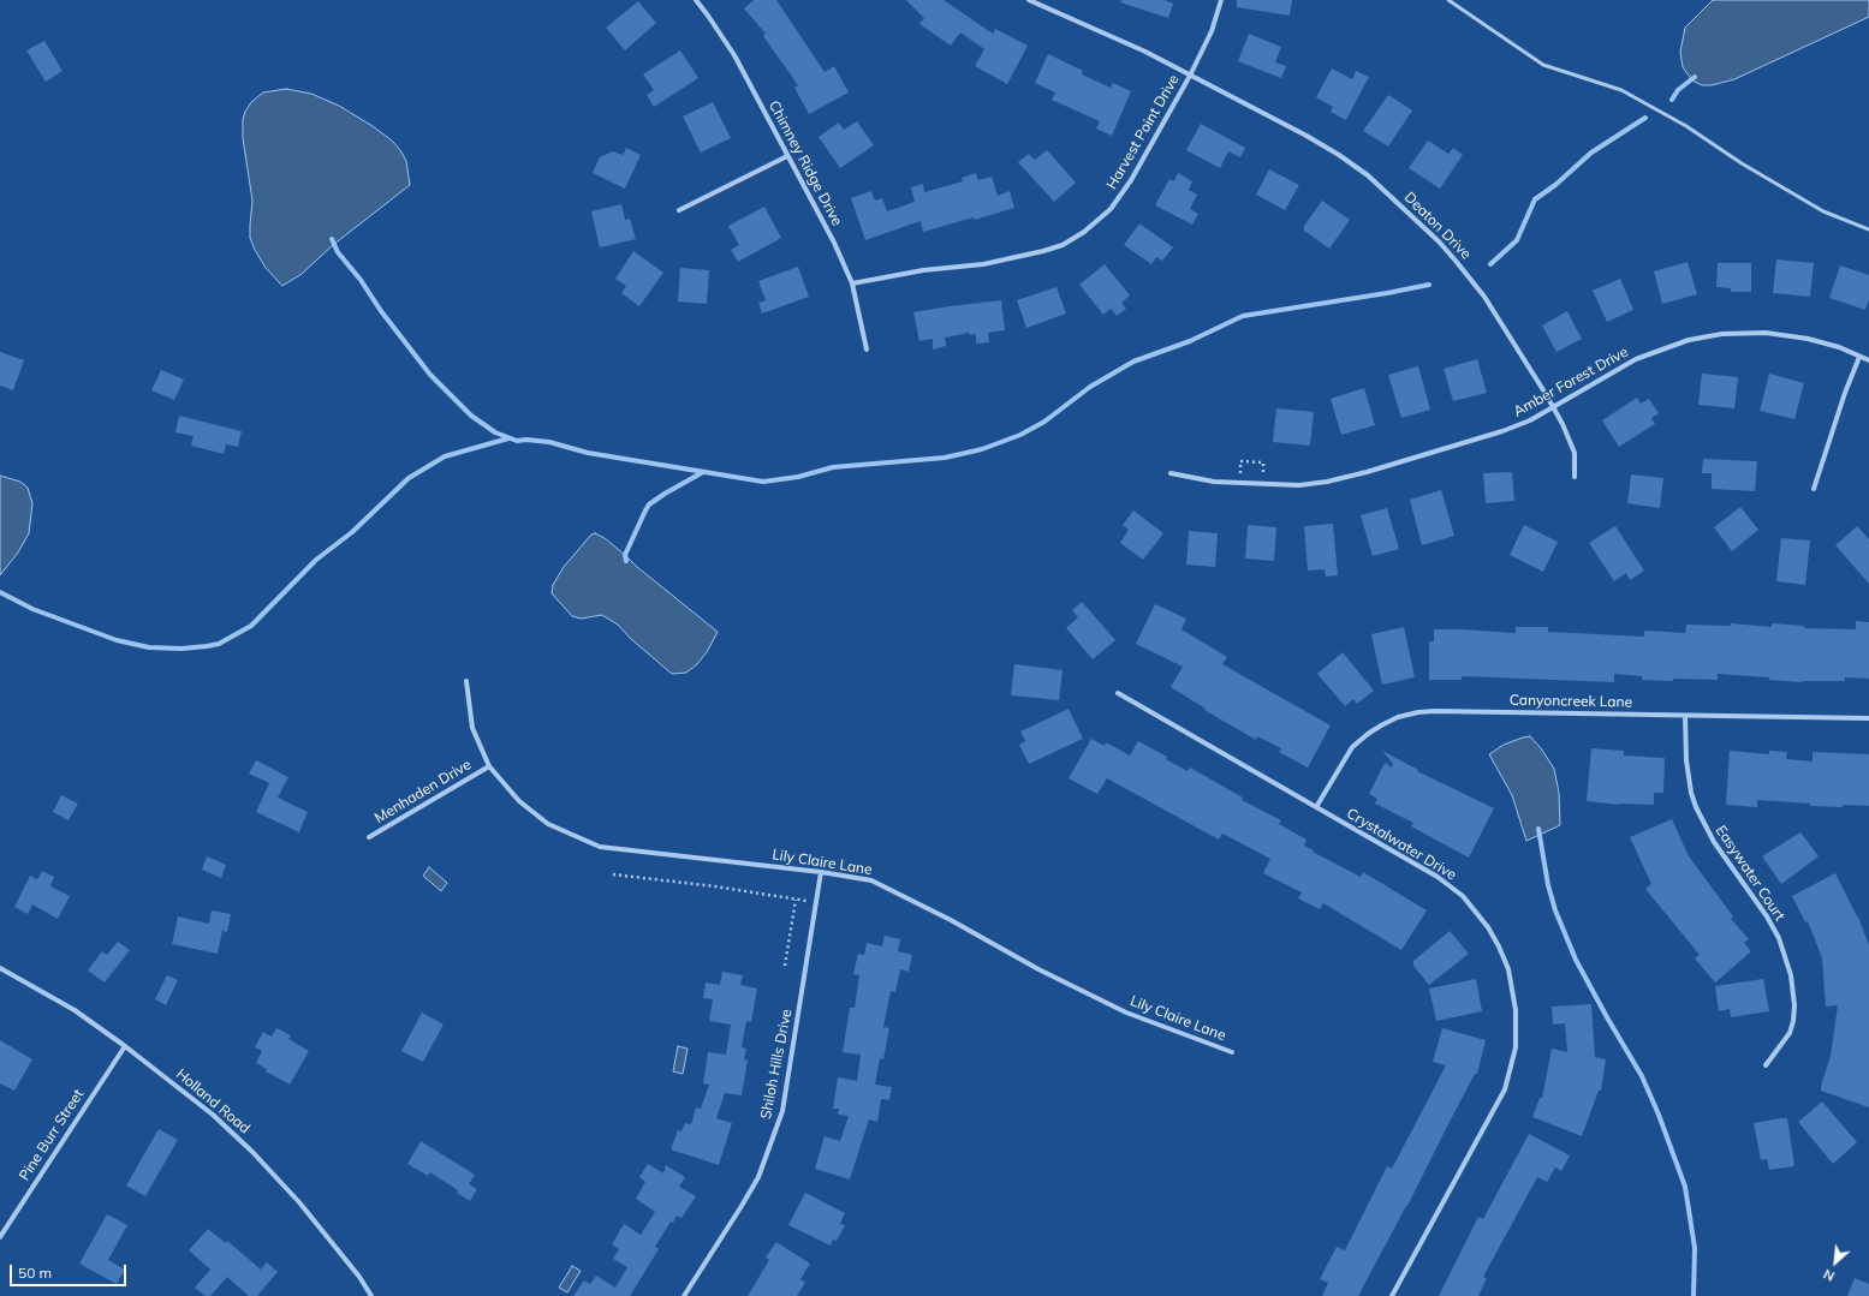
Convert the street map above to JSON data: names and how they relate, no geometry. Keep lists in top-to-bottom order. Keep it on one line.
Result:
{"streets":{"street":["Harvest Point Drive","Chimney Ridge Drive","Deaton Drive","Amber Forest Drive","Canyoncreek Lane","Menhaden Drive","Crystalwater Drive","Lily Claire Lane","Easywater Court","Shiloh Hills Drive","Holland Road","Pine Burr Street"]},"crossings":[["Harvest Point Drive","Chimney Ridge Drive"],["Harvest Point Drive","Deaton Drive"],["Deaton Drive","Amber Forest Drive"],["Canyoncreek Lane","Crystalwater Drive"],["Canyoncreek Lane","Easywater Court"],["Menhaden Drive","Lily Claire Lane"],["Lily Claire Lane","Shiloh Hills Drive"],["Holland Road","Pine Burr Street"]],"scale_bar":"50 m","north":"bottom left"}
